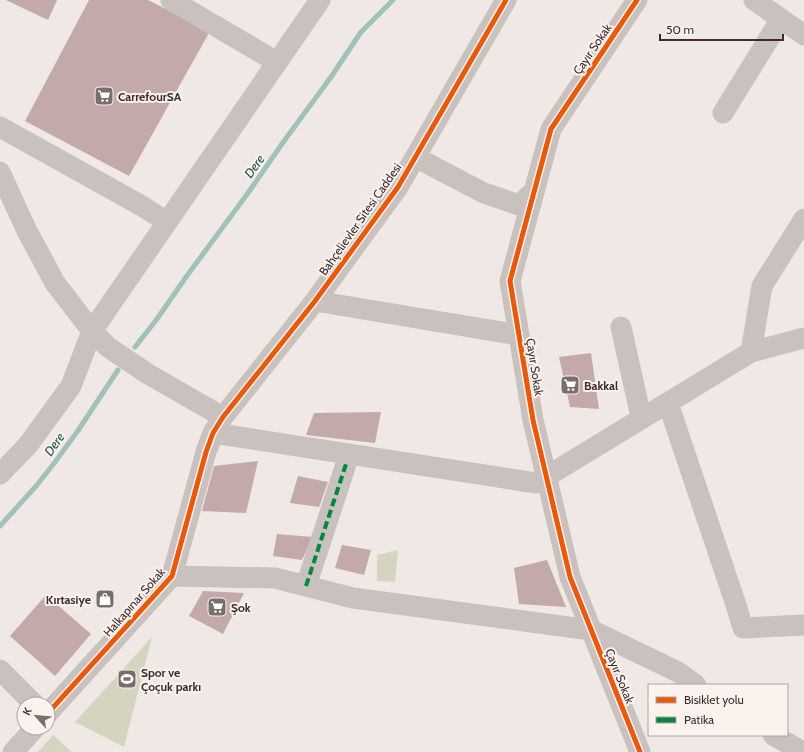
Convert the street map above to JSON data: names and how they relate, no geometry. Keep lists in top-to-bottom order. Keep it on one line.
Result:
{"streets":{"street":["Çayır Sokak","Bahçelievler Sitesi Caddesi","Halkapınar Sokak"]},"crossings":[["Bahçelievler Sitesi Caddesi","Halkapınar Sokak"]],"water":["Dere"],"places":{"supermarket":["CarrefourSA","Bakkal","Şok"],"shop":["Kırtasiye"],"sports":["Spor ve Çoçuk parkı"]},"legend":["Bisiklet yolu","Patika"],"scale_bar":"50 m","north":"top left"}
